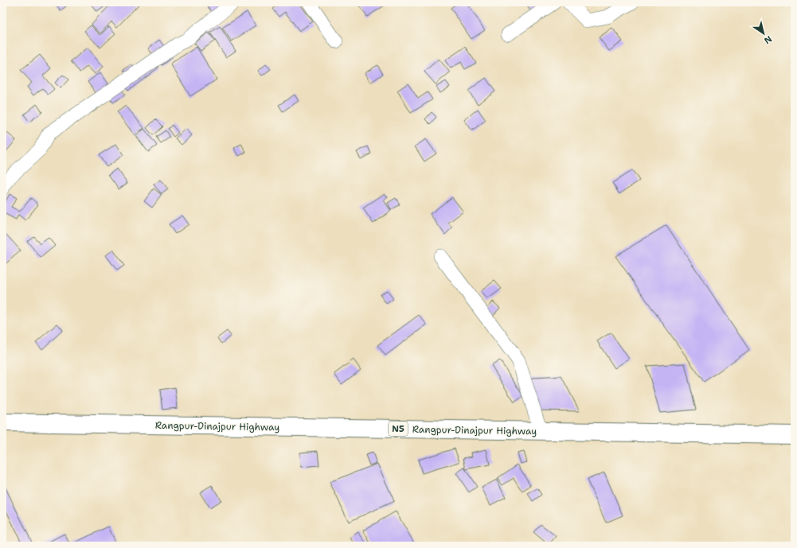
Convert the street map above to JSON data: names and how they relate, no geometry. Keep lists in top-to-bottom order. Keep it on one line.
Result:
{"streets":{"highway":["Rangpur-Dinajpur Highway","N5"]},"north":"bottom right"}
